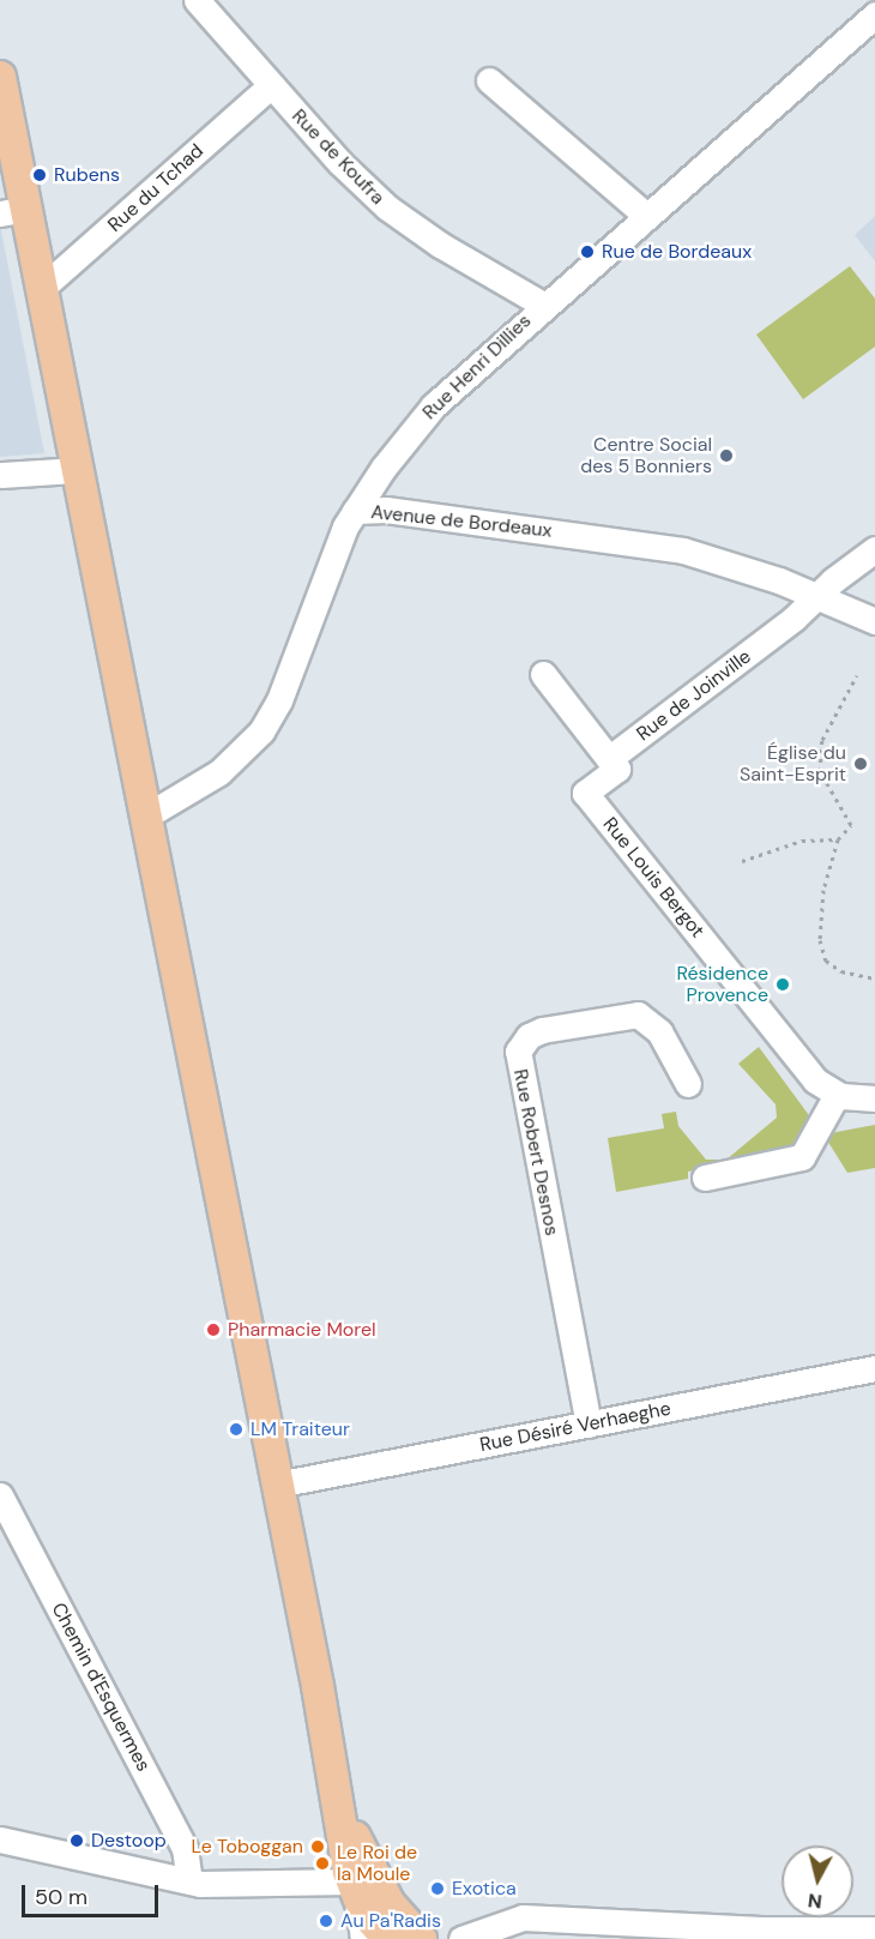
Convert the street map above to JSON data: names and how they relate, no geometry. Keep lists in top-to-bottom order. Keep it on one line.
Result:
{"streets":{"street":["Rue de Koufra","Rue du Tchad","Rue Henri Dillies","Avenue de Bordeaux","Rue de Joinville","Rue Louis Bergot","Rue Robert Desnos","Rue Désiré Verhaeghe","Chemin d'Esquermes"]},"crossings":[["Rue de Koufra","Rue du Tchad"],["Rue de Koufra","Rue Henri Dillies"],["Rue Henri Dillies","Avenue de Bordeaux"],["Avenue de Bordeaux","Rue de Joinville"],["Rue de Joinville","Rue Louis Bergot"],["Rue Robert Desnos","Rue Désiré Verhaeghe"]],"places":["Rubens","Rue de Bordeaux","Centre Social des 5 Bonniers","Église du Saint-Esprit","Résidence Provence","Pharmacie Morel","LM Traiteur","Destoop","Le Toboggan","Le Roi de la Moule","Exotica","Au Pa'Radis"],"scale_bar":"50 m","north":"bottom"}
